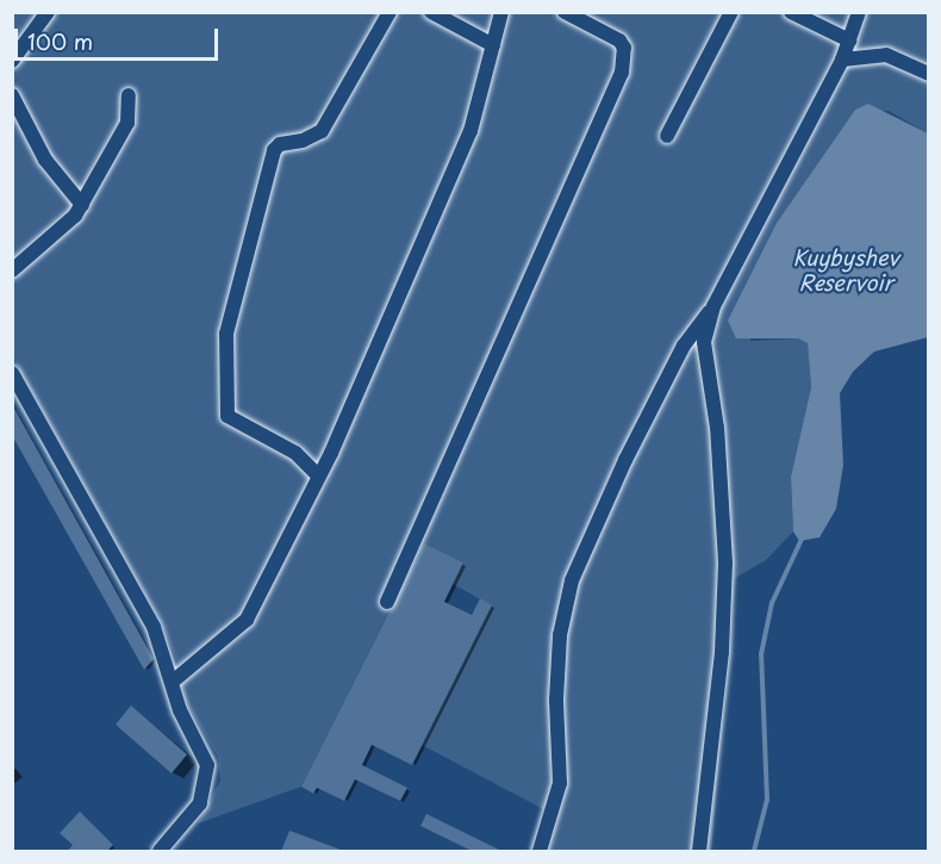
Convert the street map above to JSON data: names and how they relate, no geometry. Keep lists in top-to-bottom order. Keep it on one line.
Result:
{"water":["Kuybyshev Reservoir"],"scale_bar":"100 m"}
